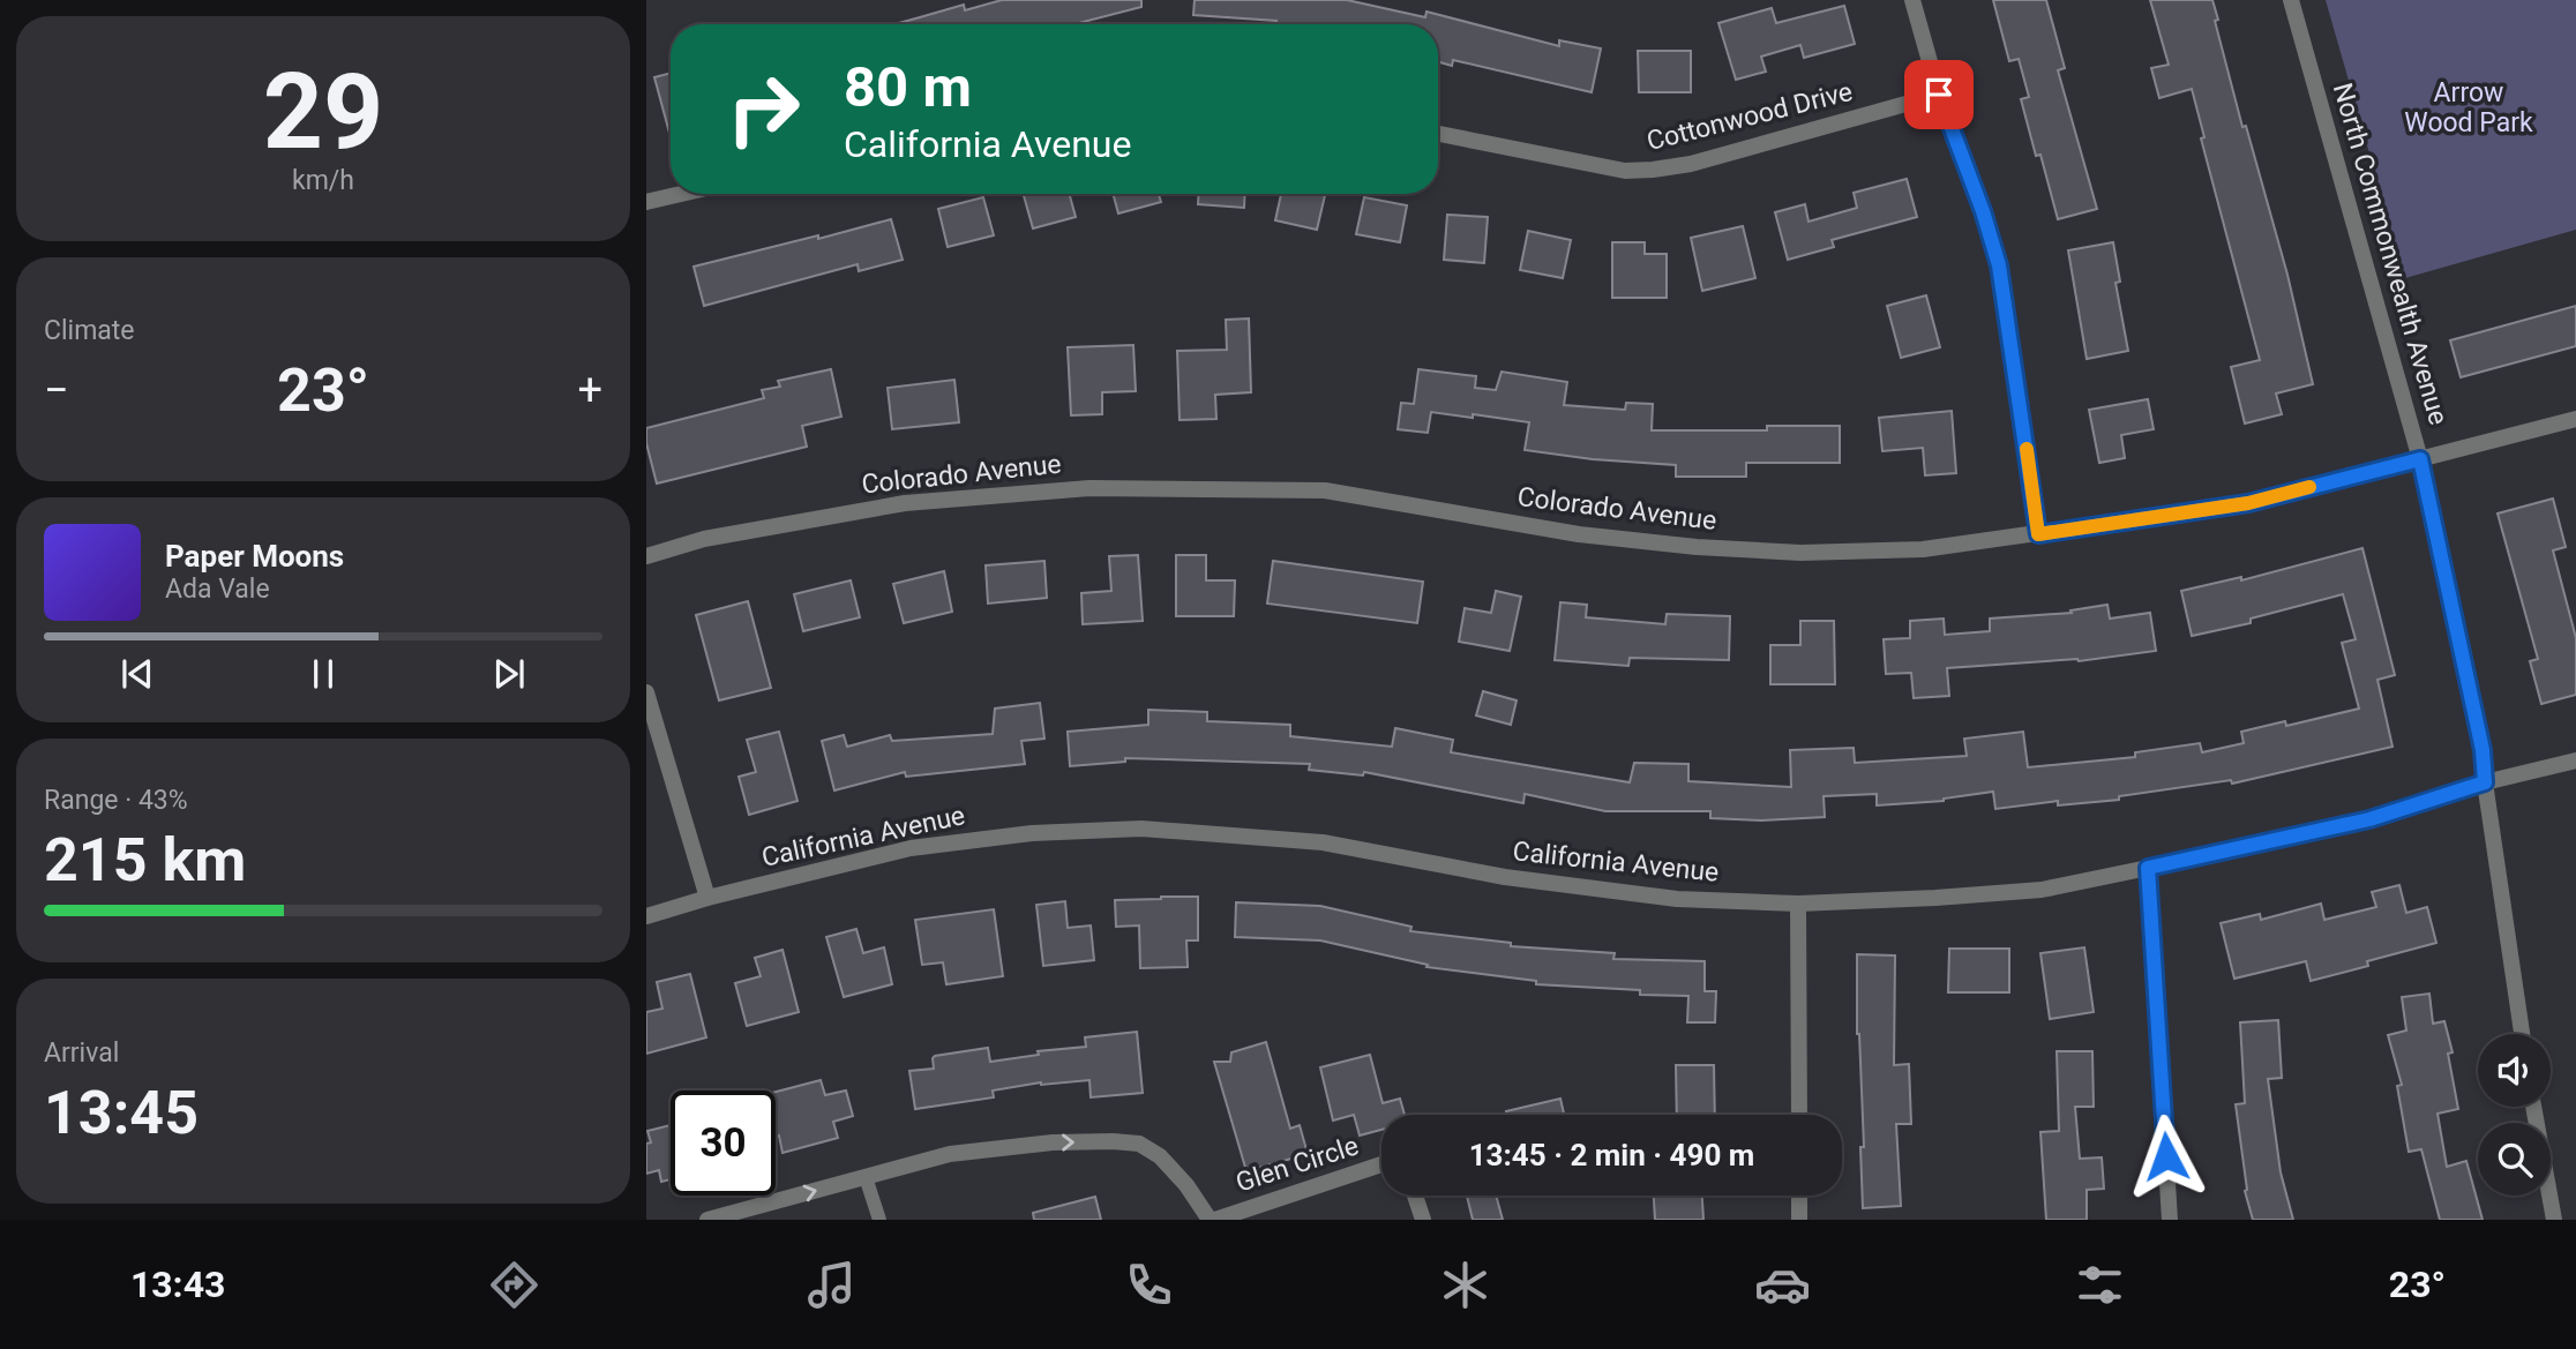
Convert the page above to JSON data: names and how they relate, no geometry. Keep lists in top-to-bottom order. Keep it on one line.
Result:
{"streets":{"street":["Cottonwood Drive","North Commonwealth Avenue","Colorado Avenue","California Avenue","Glen Circle"]},"crossings":[["North Commonwealth Avenue","Colorado Avenue"],["North Commonwealth Avenue","California Avenue"]],"parks":["Arrow Wood Park"],"page":{"tile":[["29","km/h"],"Climate",["Range · 43%","215 km"],["Arrival","13:45"]],"turn":["80 m","California Avenue"],"heat":["−","23°","+"],"song":["Paper Moons","Ada Vale"],"limit":"30","trip":"13:45 · 2 min · 490 m","tabs":["13:43","23°"]}}
